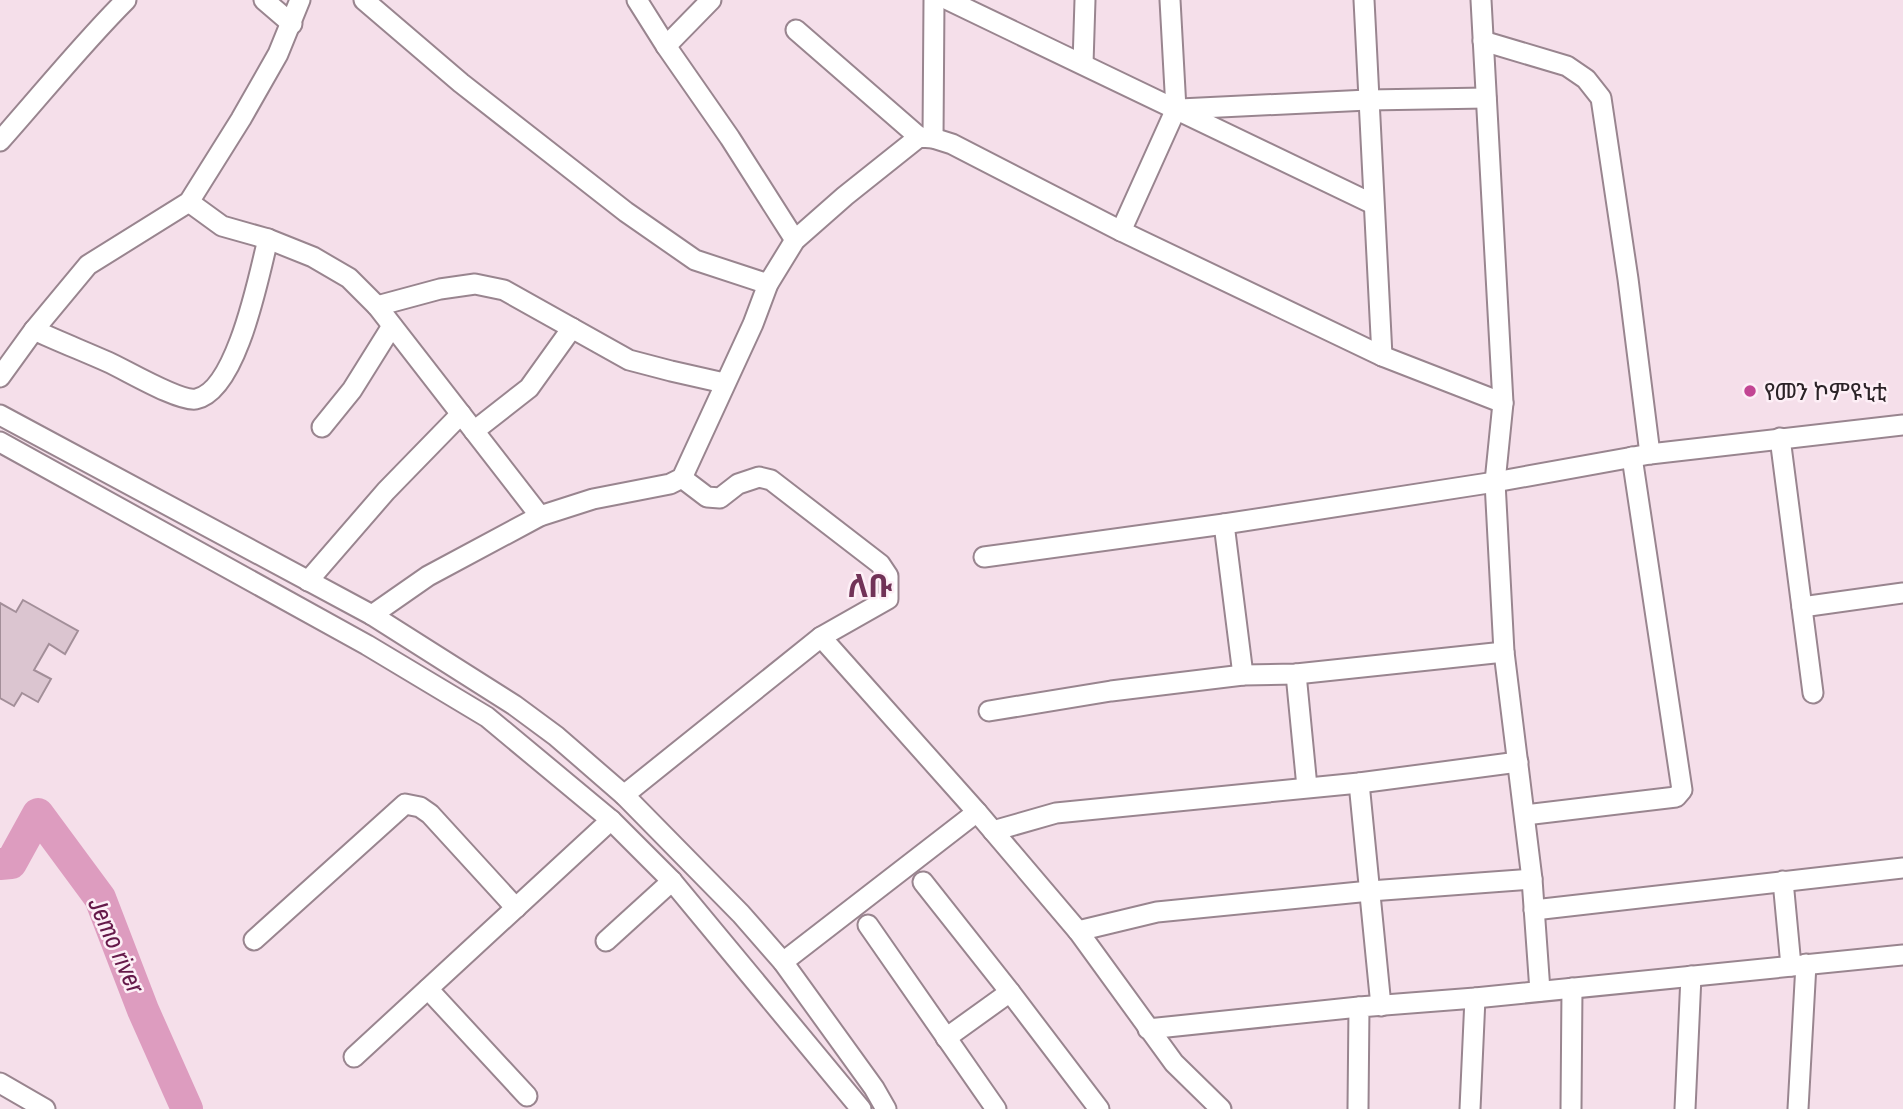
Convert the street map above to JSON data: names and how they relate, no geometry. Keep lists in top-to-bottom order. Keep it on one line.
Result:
{"districts":["ለቡ"],"water":["Jemo river"],"places":["የመን ኮምዩኒቲ"]}
